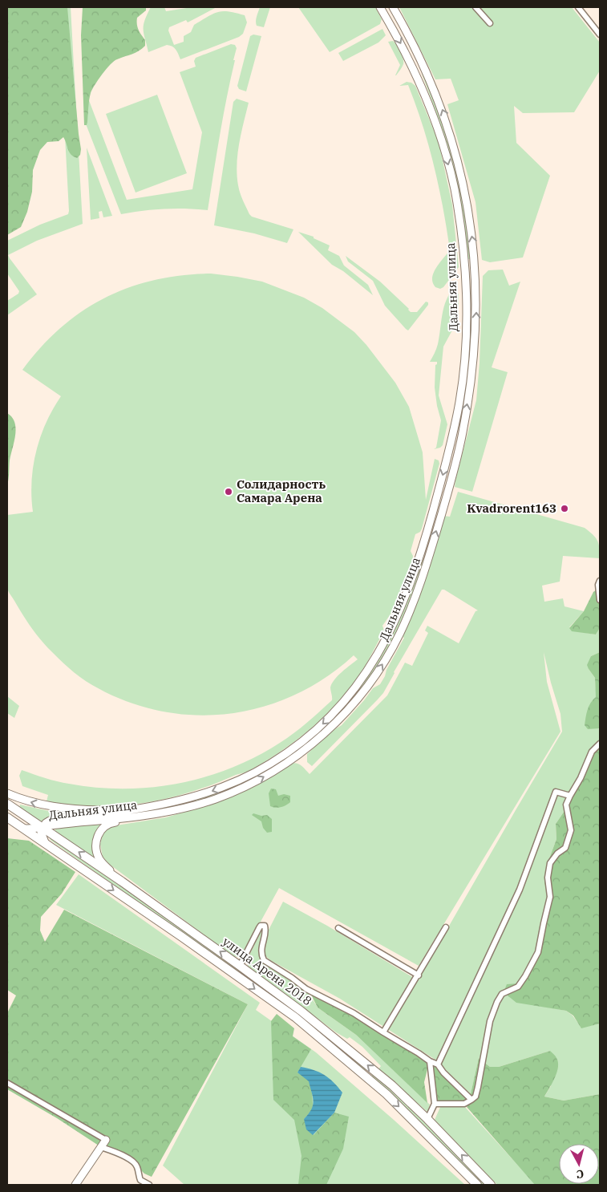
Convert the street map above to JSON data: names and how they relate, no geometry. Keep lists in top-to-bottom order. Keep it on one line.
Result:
{"streets":{"main road":["Дальняя улица","улица Арена 2018"]},"crossings":[["Дальняя улица","улица Арена 2018"]],"places":["Солидарность Самара Арена","Kvadrorent163"],"north":"bottom"}
